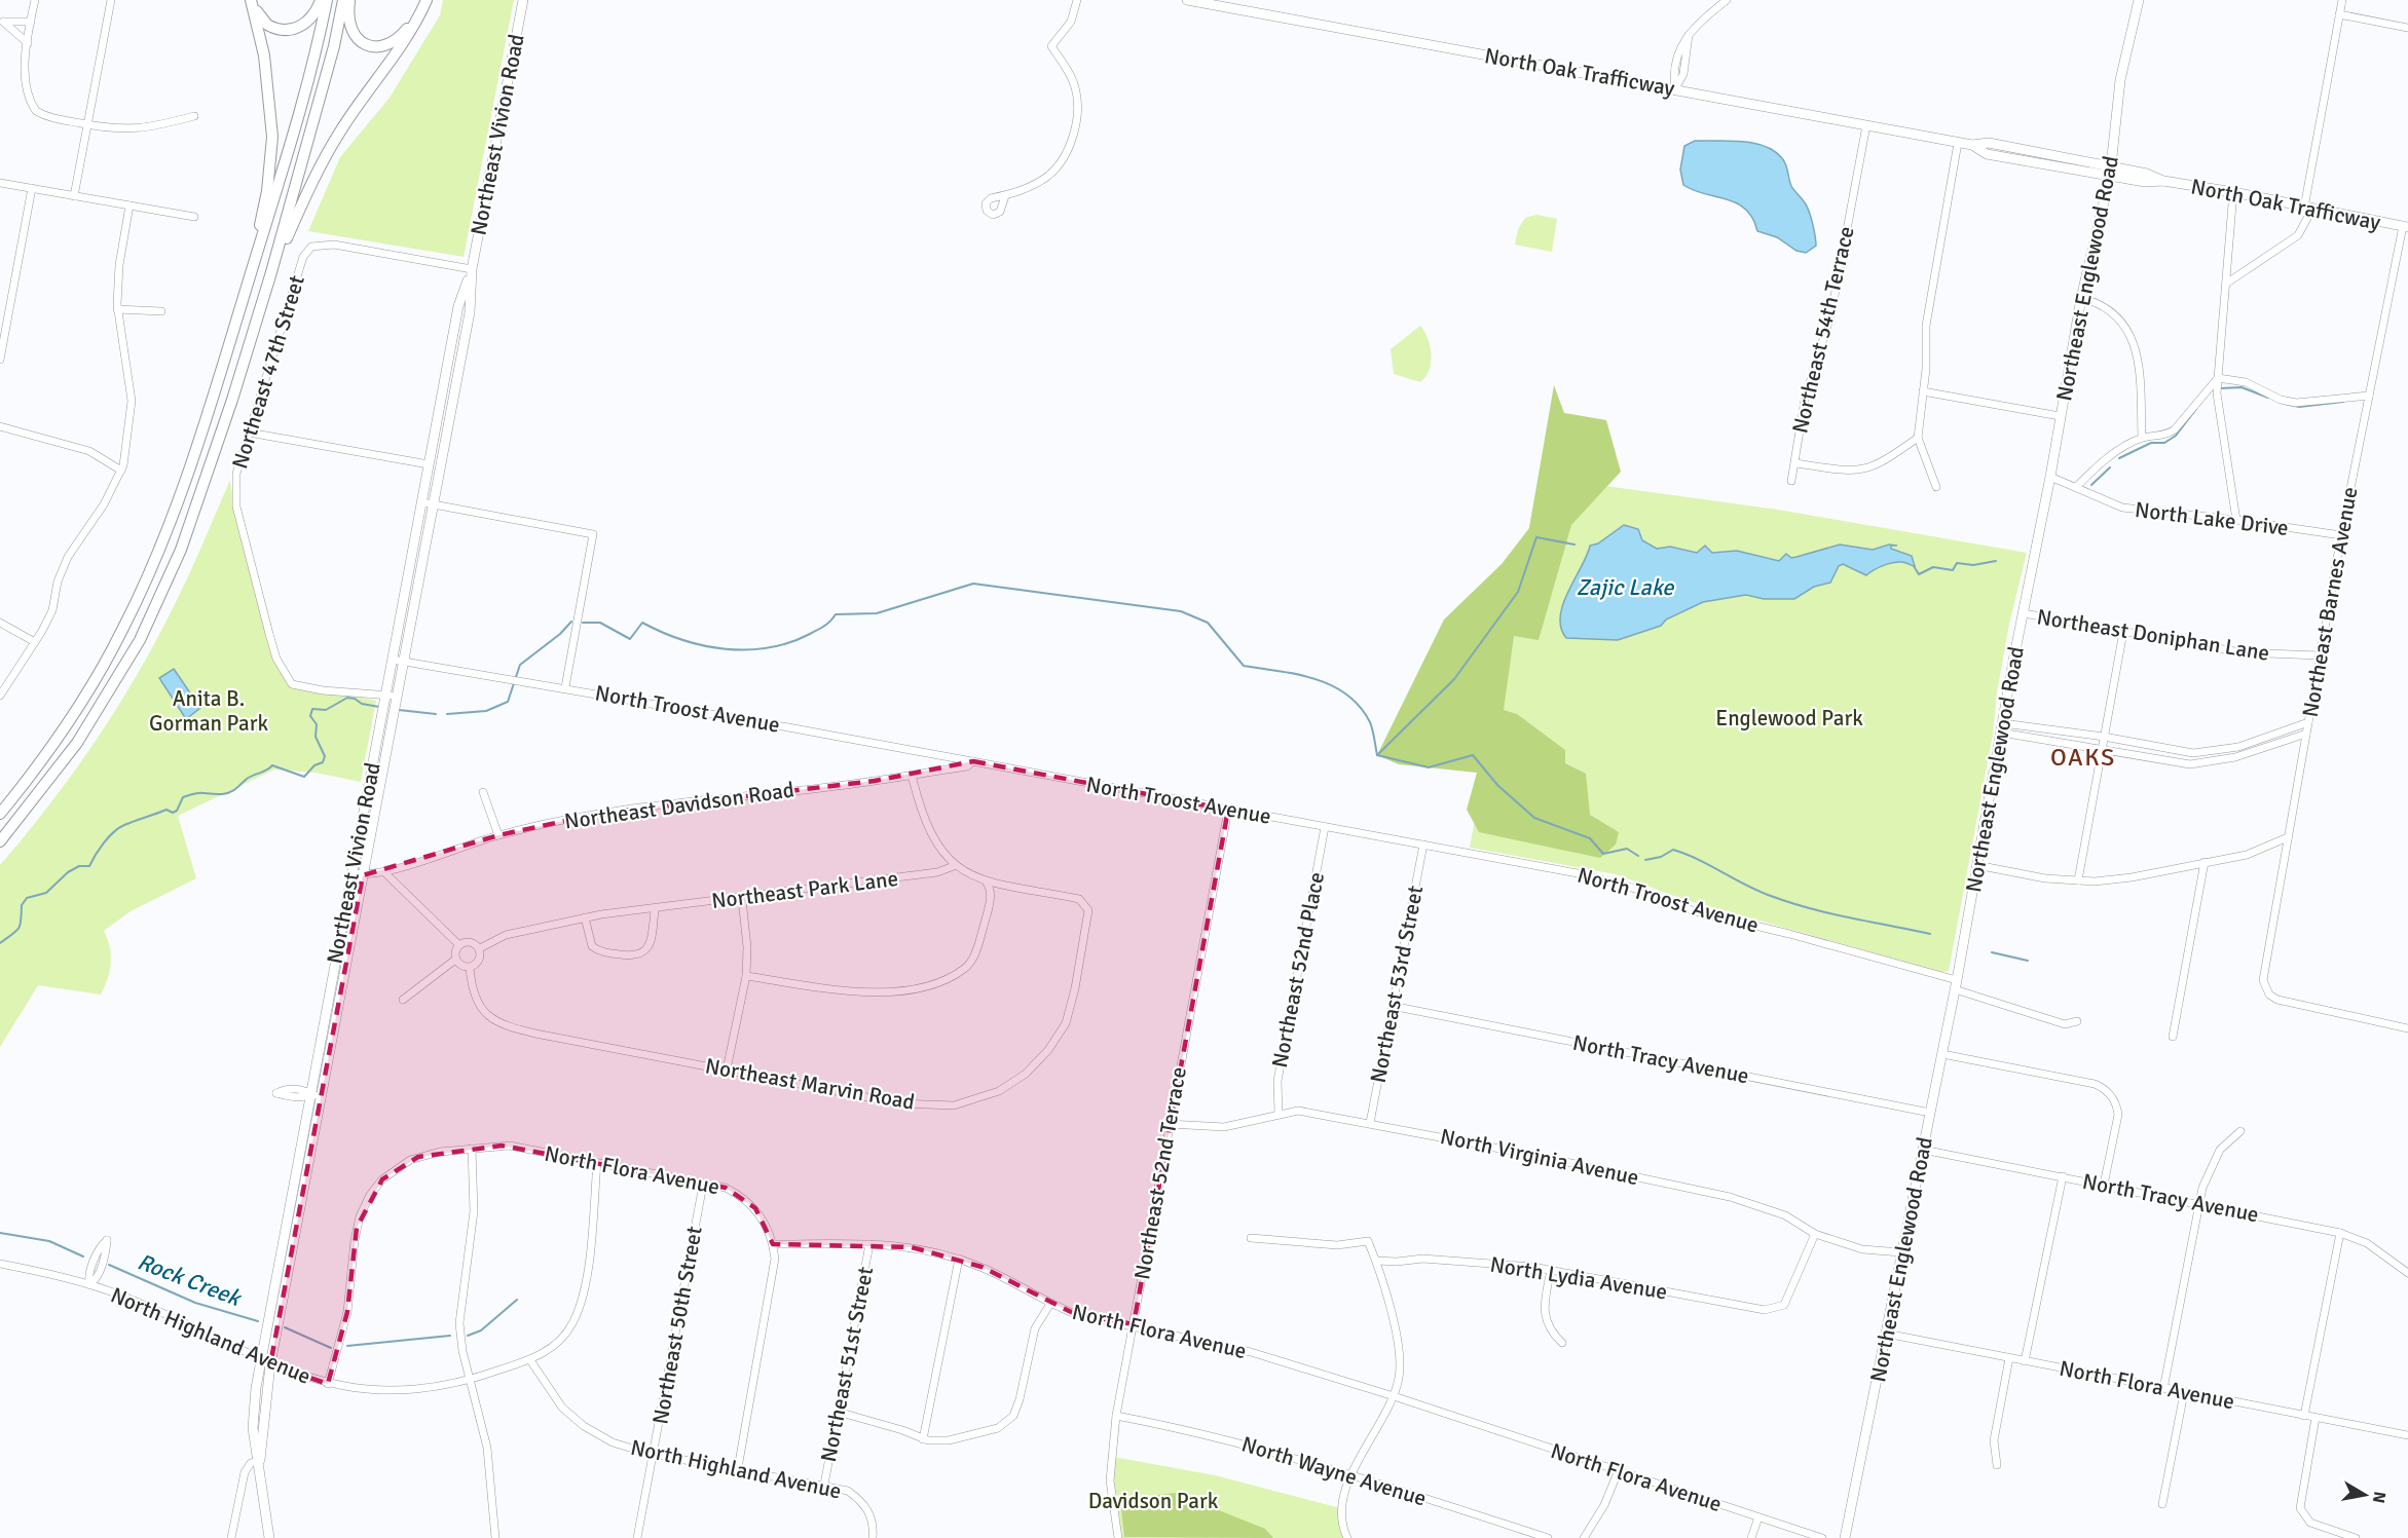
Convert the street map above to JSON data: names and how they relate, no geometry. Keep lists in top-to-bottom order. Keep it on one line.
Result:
{"streets":{"main road":["North Oak Trafficway","Northeast Vivion Road","Northeast Englewood Road"],"street":["Northeast 54th Terrace","Northeast 47th Street","North Lake Drive","Northeast Barnes Avenue","Northeast Doniphan Lane","North Troost Avenue","Northeast Davidson Road","Northeast Park Lane","Northeast 52nd Place","Northeast 53rd Street","North Tracy Avenue","Northeast Marvin Road","North Virginia Avenue","North Flora Avenue","Northeast 52nd Terrace","North Lydia Avenue","Northeast 50th Street","North Highland Avenue","Northeast 51st Street","North Wayne Avenue"]},"crossings":[["North Oak Trafficway","Northeast Englewood Road"],["North Oak Trafficway","Northeast 54th Terrace"],["North Oak Trafficway","Northeast Barnes Avenue"],["Northeast Vivion Road","Northeast 47th Street"],["Northeast Vivion Road","North Troost Avenue"],["Northeast Vivion Road","Northeast Davidson Road"],["Northeast Vivion Road","North Highland Avenue"],["Northeast Englewood Road","North Lake Drive"],["Northeast Englewood Road","Northeast Doniphan Lane"],["Northeast Englewood Road","North Troost Avenue"],["Northeast Englewood Road","North Tracy Avenue"],["Northeast Englewood Road","North Virginia Avenue"],["Northeast Englewood Road","North Flora Avenue"],["North Lake Drive","Northeast Barnes Avenue"],["Northeast Barnes Avenue","Northeast Doniphan Lane"],["North Troost Avenue","Northeast Davidson Road"],["North Troost Avenue","Northeast 52nd Place"],["North Troost Avenue","Northeast 53rd Street"],["North Troost Avenue","Northeast 52nd Terrace"],["Northeast Park Lane","Northeast Marvin Road"],["Northeast 52nd Place","North Virginia Avenue"],["Northeast 53rd Street","North Tracy Avenue"],["Northeast 53rd Street","North Virginia Avenue"],["North Virginia Avenue","Northeast 52nd Terrace"],["North Virginia Avenue","North Lydia Avenue"],["North Flora Avenue","Northeast 52nd Terrace"],["North Flora Avenue","Northeast 50th Street"],["North Flora Avenue","North Highland Avenue"],["North Flora Avenue","Northeast 51st Street"],["Northeast 52nd Terrace","North Wayne Avenue"],["Northeast 50th Street","North Highland Avenue"],["North Highland Avenue","Northeast 51st Street"]],"districts":["OAKS"],"water":["Zajic Lake","Rock Creek"],"parks":["Anita B. Gorman Park","Englewood Park","Davidson Park"],"north":"right"}
